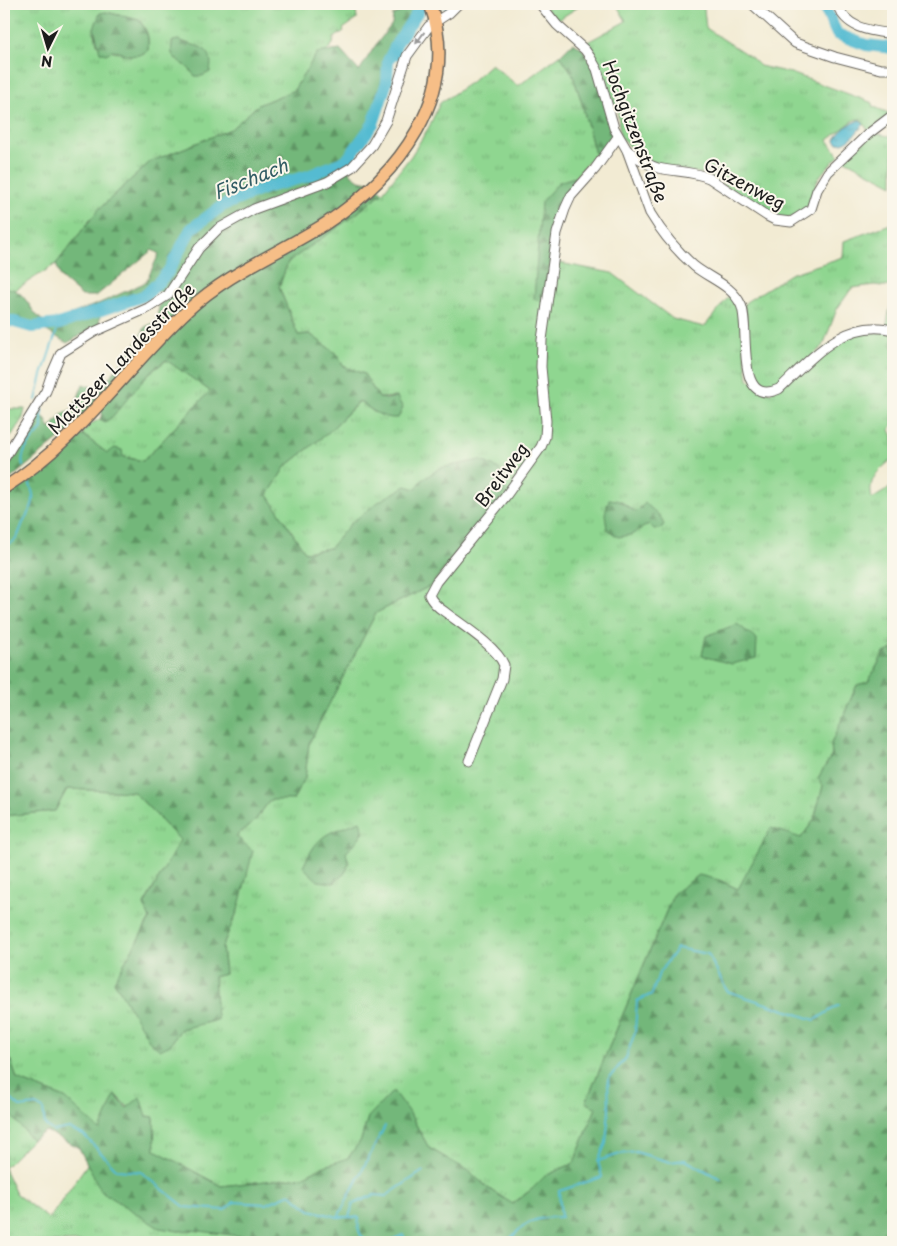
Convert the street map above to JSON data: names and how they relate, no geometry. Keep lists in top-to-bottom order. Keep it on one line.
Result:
{"streets":{"main road":["Mattseer Landesstraße"],"street":["Hochgitzenstraße","Gitzenweg","Breitweg"]},"crossings":[["Hochgitzenstraße","Gitzenweg"],["Hochgitzenstraße","Breitweg"]],"water":["Fischach"],"north":"bottom"}
